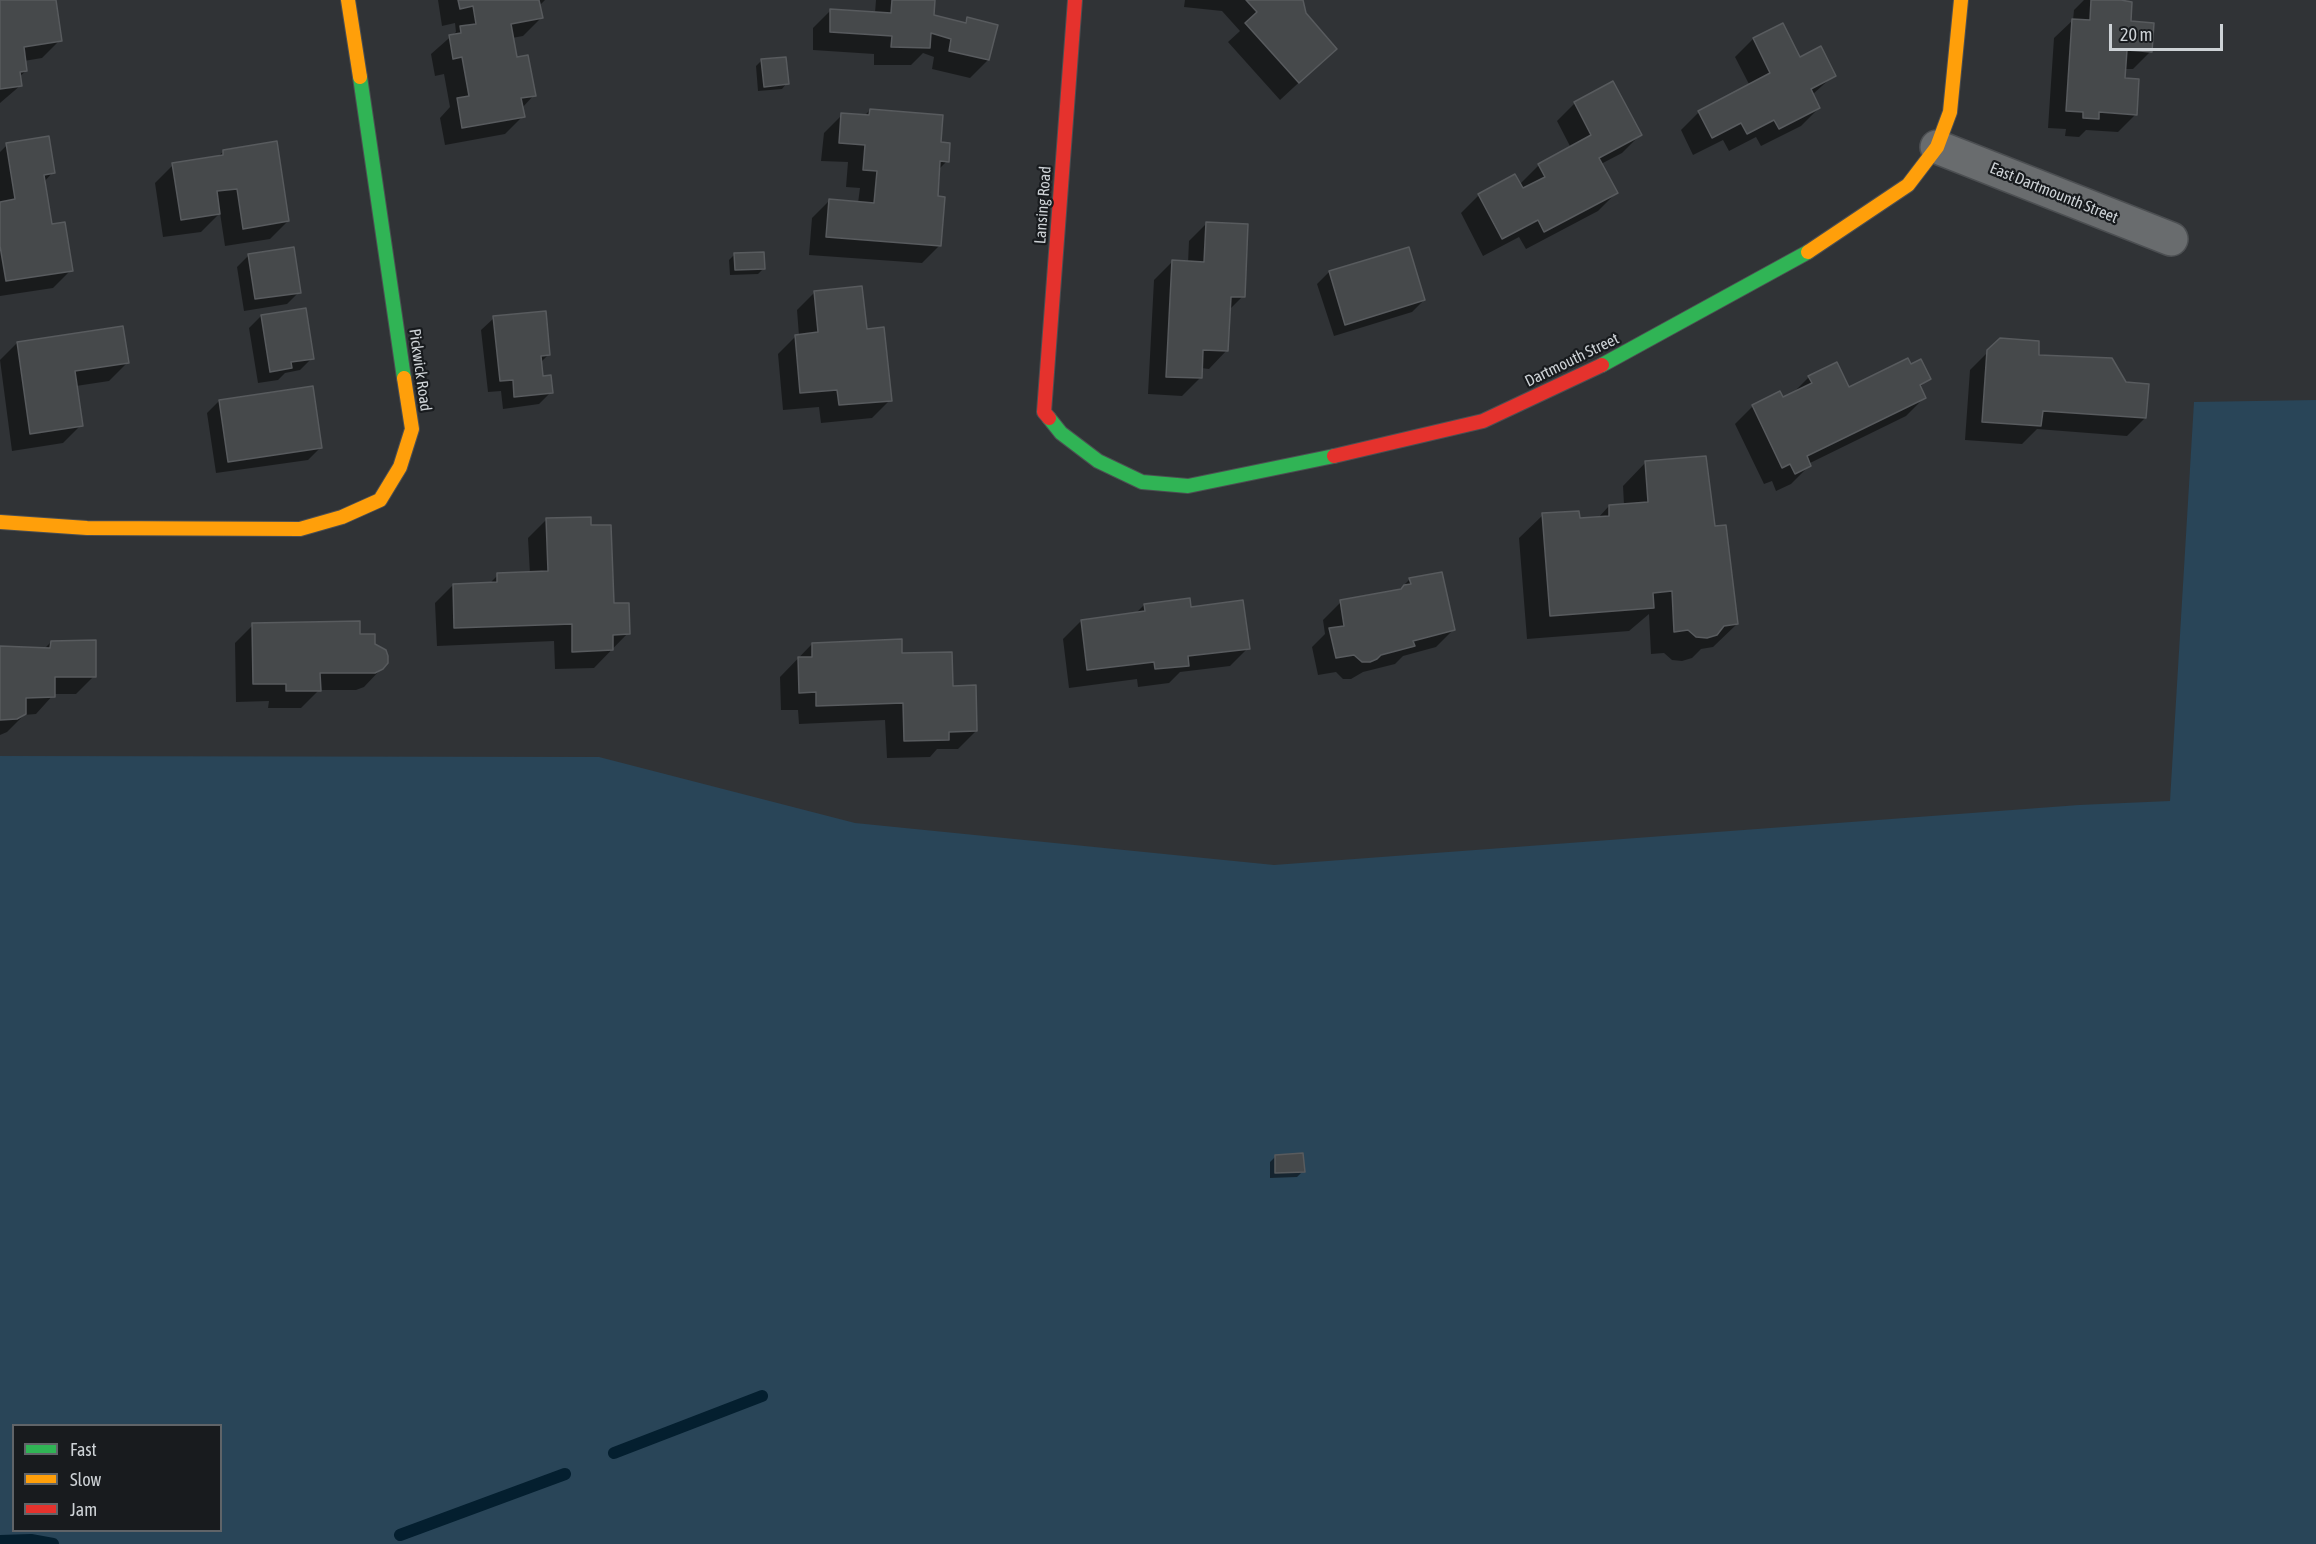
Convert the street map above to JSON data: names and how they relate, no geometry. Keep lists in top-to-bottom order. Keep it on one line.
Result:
{"streets":{"street":["East Dartmounth Street","Lansing Road","Dartmouth Street","Pickwick Road"]},"crossings":[["East Dartmounth Street","Dartmouth Street"],["Lansing Road","Dartmouth Street"]],"legend":["Fast","Slow","Jam"],"scale_bar":"20 m"}
